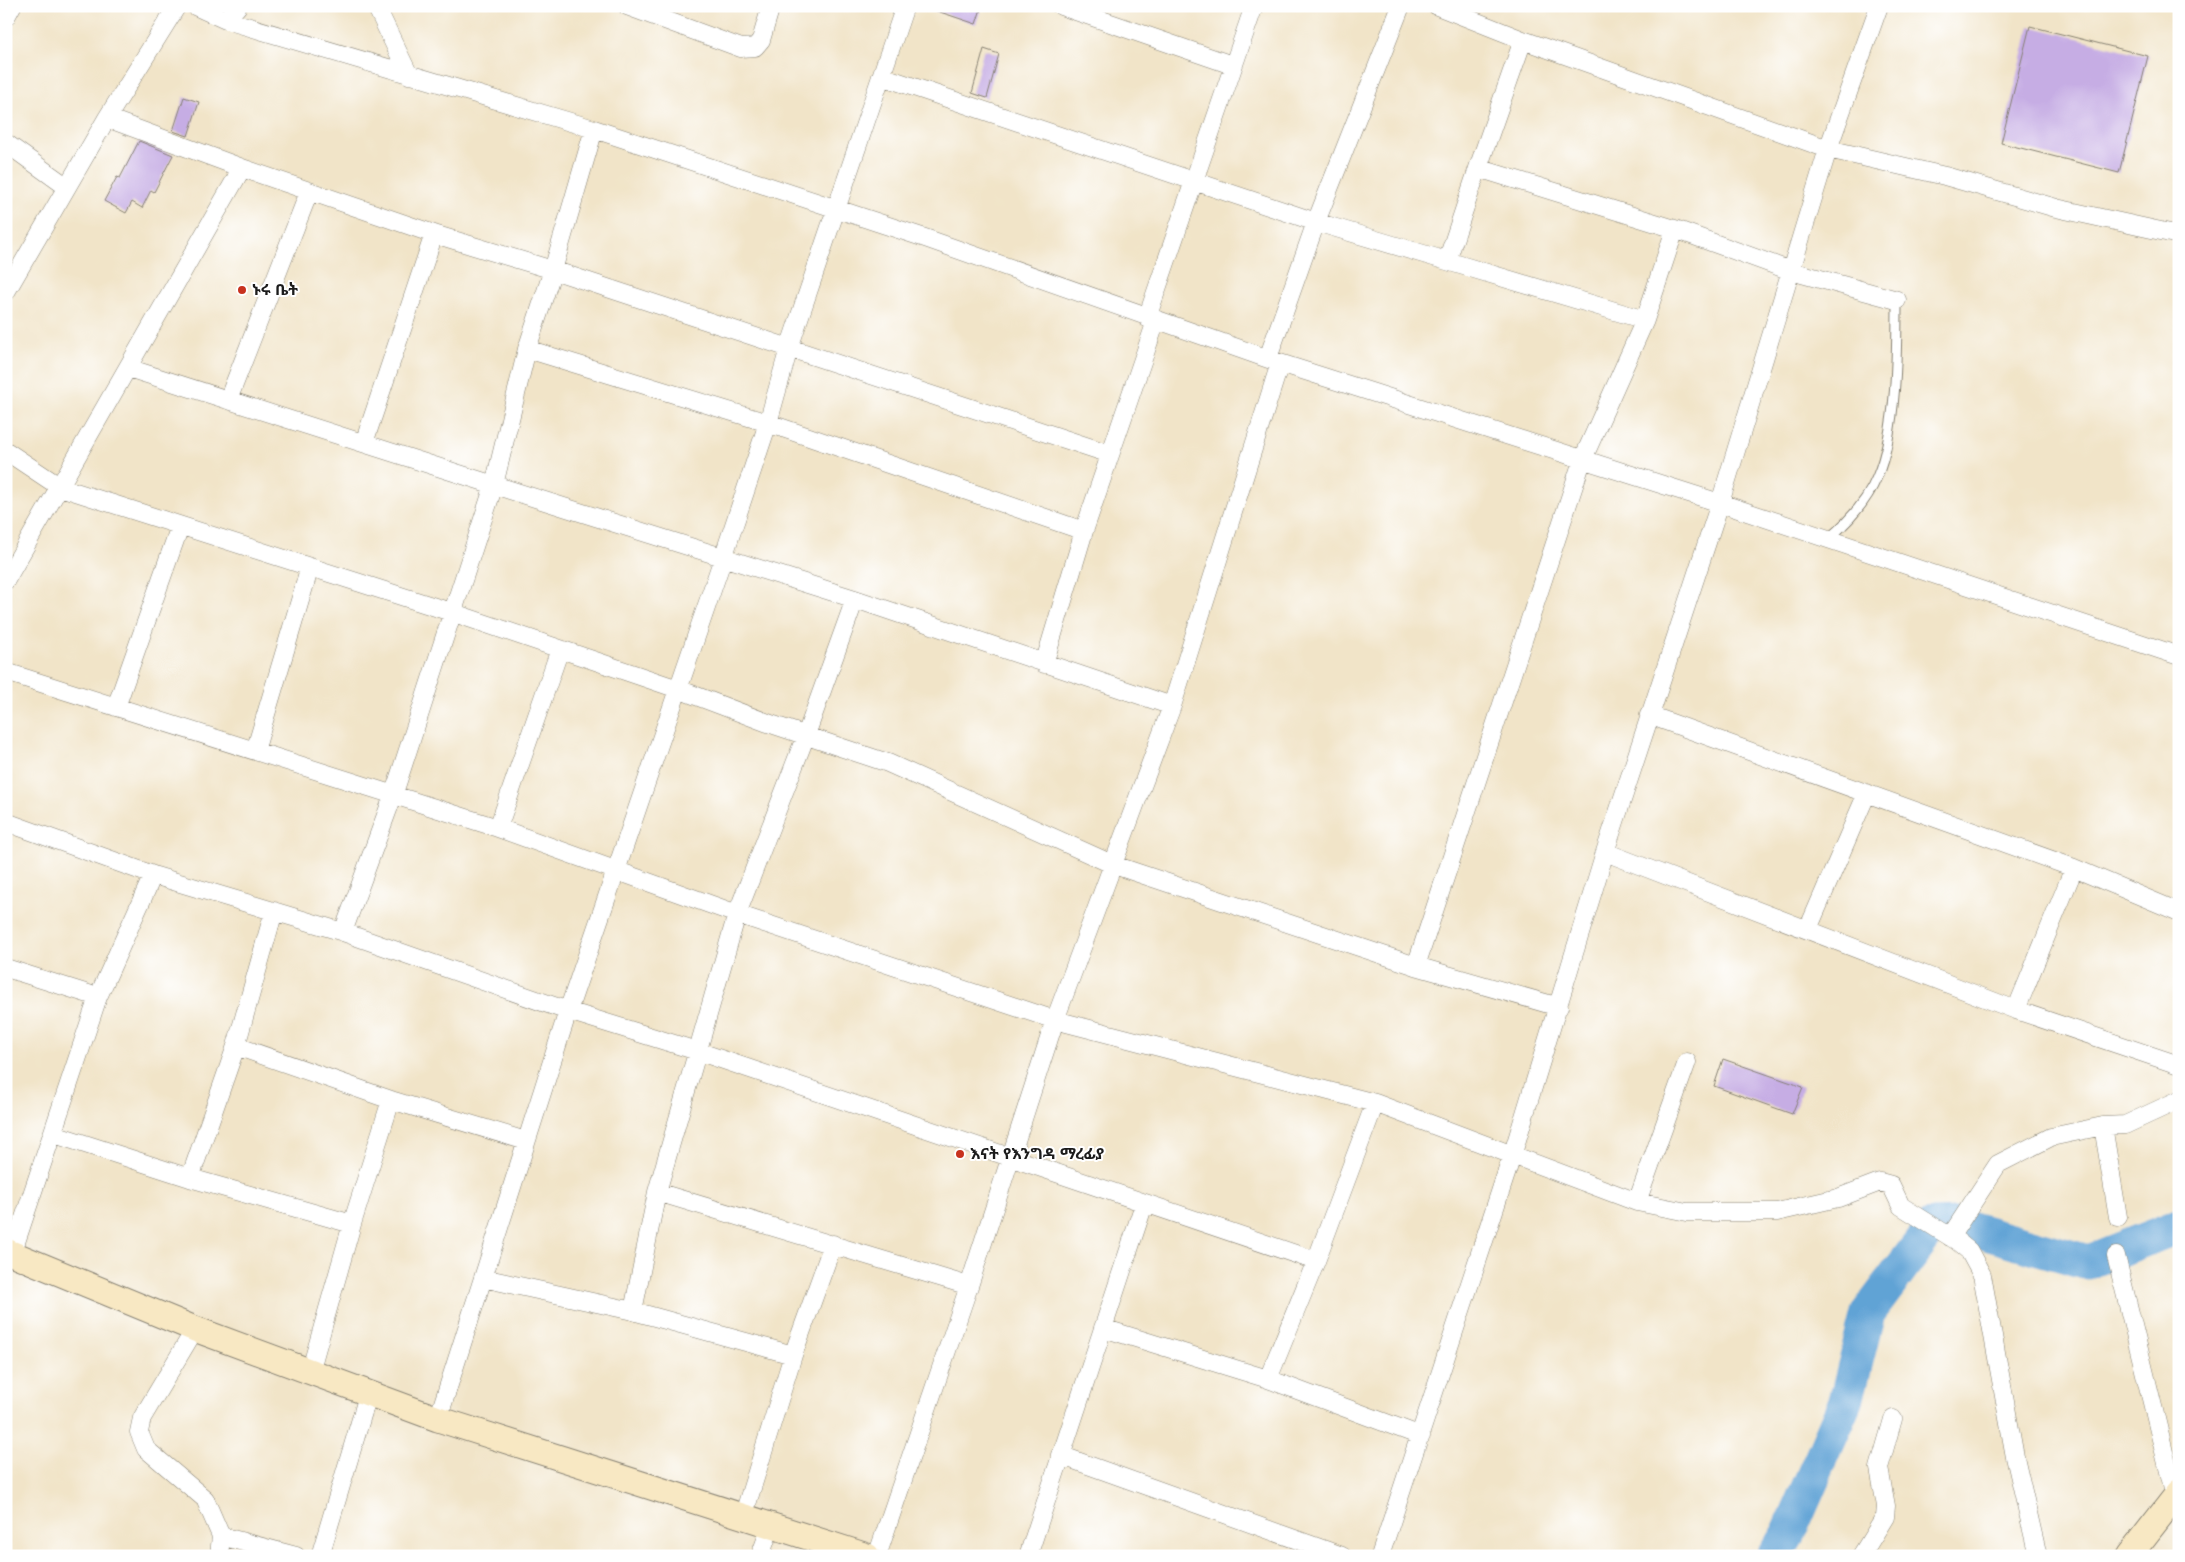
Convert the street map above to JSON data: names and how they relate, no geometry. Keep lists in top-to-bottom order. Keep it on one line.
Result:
{"places":["ኑሩ ቤት","እናት የእንግዳ ማረፊያ"]}
